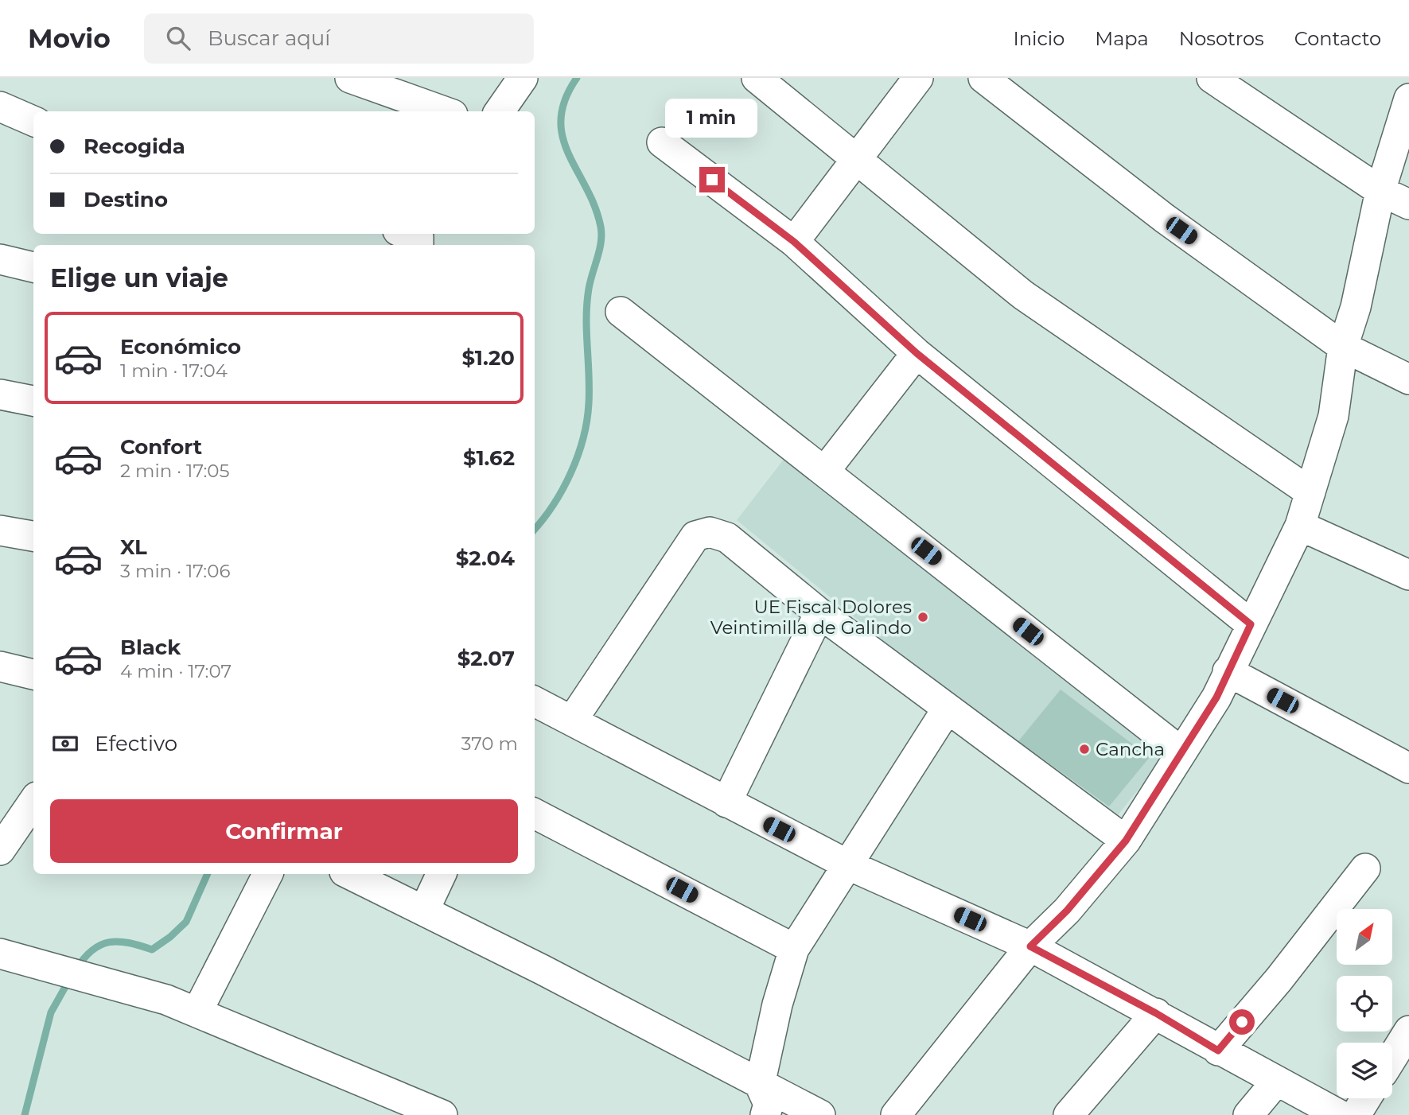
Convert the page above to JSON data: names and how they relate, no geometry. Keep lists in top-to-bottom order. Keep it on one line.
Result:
{"places":["UE Fiscal Dolores Veintimilla de Galindo","Cancha"],"north":"top right","page":{"header":"Movio","search":"Buscar aquí","nav":["Inicio","Mapa","Nosotros","Contacto"],"bubble":"1 min","banner":["Recogida","Destino"],"heading":"Elige un viaje","list":[{"name":"Económico","note":"1 min · 17:04","value":"$1.20"},{"name":"Confort","note":"2 min · 17:05","value":"$1.62"},{"name":"XL","note":"3 min · 17:06","value":"$2.04"},{"name":"Black","note":"4 min · 17:07","value":"$2.07"}],"pay":["Efectivo","370 m"],"buttons":"Confirmar"}}
